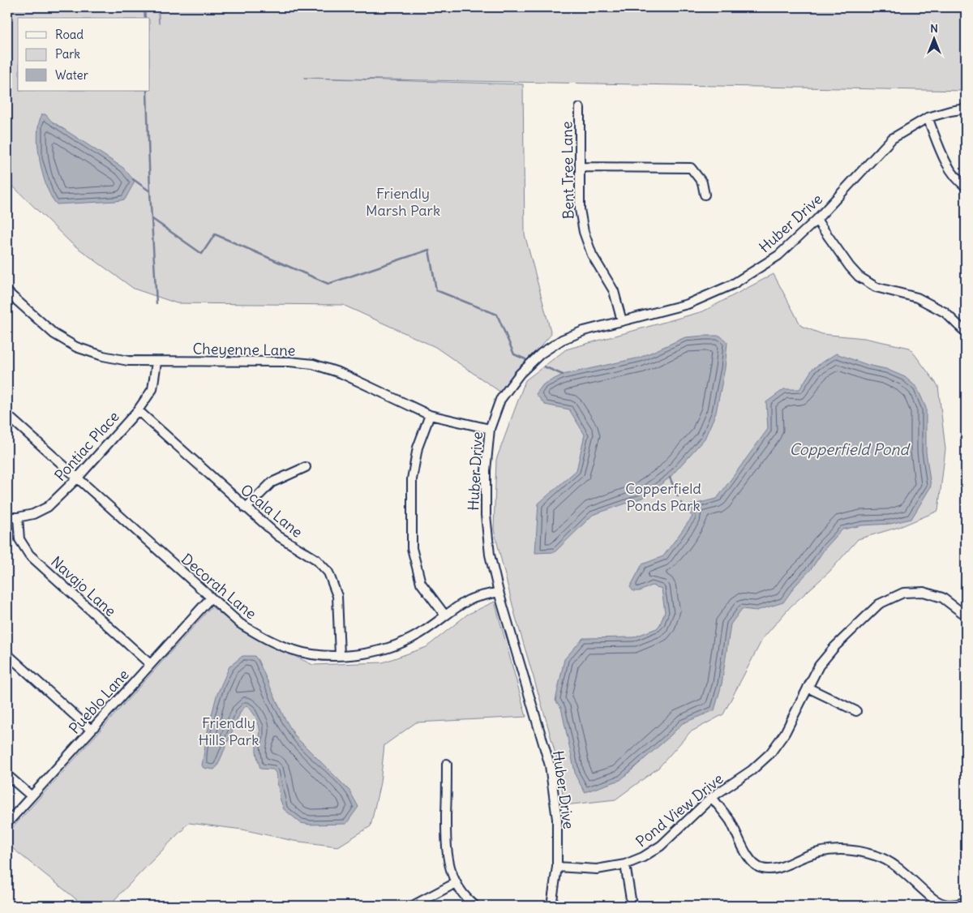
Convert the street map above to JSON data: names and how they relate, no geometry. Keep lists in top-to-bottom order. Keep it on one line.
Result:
{"streets":{"street":["Bent Tree Lane","Huber Drive","Cheyenne Lane","Pontiac Place","Ocala Lane","Navajo Lane","Decorah Lane","Pueblo Lane","Pond View Drive"]},"crossings":[["Bent Tree Lane","Huber Drive"],["Huber Drive","Cheyenne Lane"],["Huber Drive","Decorah Lane"],["Huber Drive","Pond View Drive"],["Cheyenne Lane","Pontiac Place"],["Pontiac Place","Ocala Lane"],["Pontiac Place","Navajo Lane"],["Pontiac Place","Decorah Lane"],["Ocala Lane","Decorah Lane"],["Navajo Lane","Pueblo Lane"],["Decorah Lane","Pueblo Lane"]],"water":["Copperfield Pond"],"parks":["Friendly Marsh Park","Copperfield Ponds Park","Friendly Hills Park"],"legend":["Road","Park","Water"],"north":"top"}
